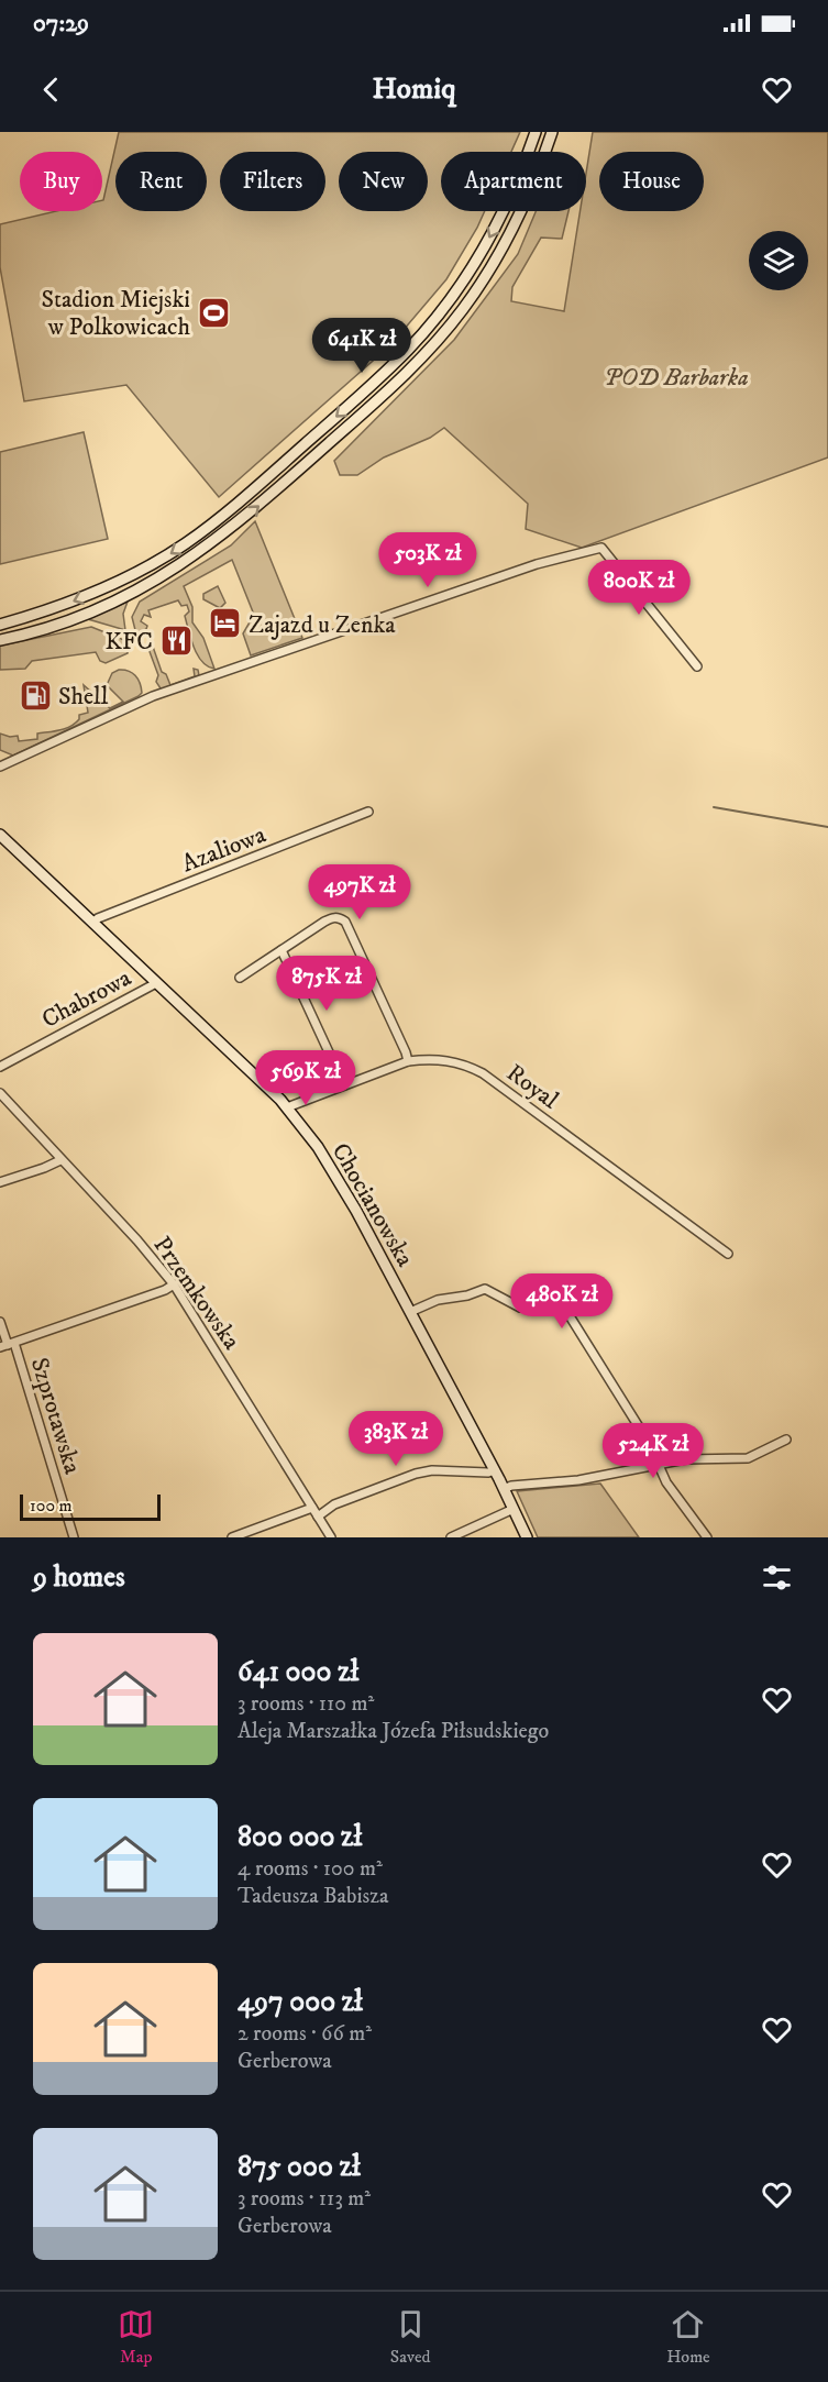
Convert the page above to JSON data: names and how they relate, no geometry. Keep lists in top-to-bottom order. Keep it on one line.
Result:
{"streets":{"main road":["Chocianowska"],"street":["Azaliowa","Chabrowa","Royal","Przemkowska","Szprotawska"]},"crossings":[["Azaliowa","Chocianowska"],["Chabrowa","Chocianowska"],["Royal","Chocianowska"]],"parks":["POD Barbarka"],"places":{"sports":["Stadion Miejski w Polkowicach"],"hotel":["Zajazd u Zenka"],"restaurant":["KFC"],"fuel station":["Shell"]},"scale_bar":"100 m","page":{"status":"07:29","header":"Homiq","chip":["Buy","Rent","Filters","New","Apartment","House"],"price":["641K zł","503K zł","800K zł","497K zł","875K zł","569K zł","480K zł","383K zł","524K zł"],"scale":"100 m","heading":"9 homes","list":[{"name":"641 000 zł","note":"3 rooms · 110 m² · Aleja Marszałka Józefa Piłsudskiego"},{"name":"800 000 zł","note":"4 rooms · 100 m² · Tadeusza Babisza"},{"name":"497 000 zł","note":"2 rooms · 66 m² · Gerberowa"},{"name":"875 000 zł","note":"3 rooms · 113 m² · Gerberowa"}],"tabs":["Map","Saved","Home"]}}
